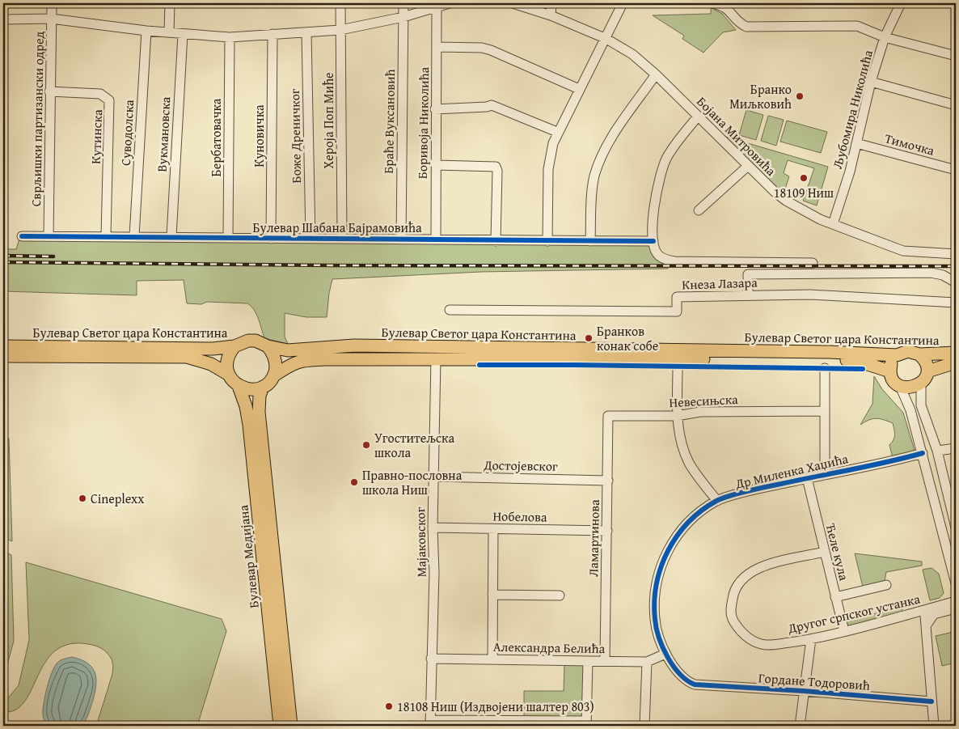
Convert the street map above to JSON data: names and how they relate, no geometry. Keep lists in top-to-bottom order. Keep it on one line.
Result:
{"streets":{"main road":["Булевар Светог цара Константина","Булевар Медијана"],"street":["Љубомира Николића","Сврљишки партизански одред","Хероја Поп Миће","Браће Вуксановић","Боривоја Николића","Суводолска","Вукмановска","Куновичка","Боже Дреничког","Бојана Митровића","Кутинска","Бербатовачка","Тимочка","Булевар Шабана Бајрамовића","Кнеза Лазара","Невесињска","Достојевског","Др Миленка Хаџића","Нобелова","Ламартинова","Мајаковског","Ћеле кула","Другог српског устанка","Александра Белића","Гордане Тодоровић"]},"crossings":[["Љубомира Николића","Бојана Митровића"],["Љубомира Николића","Тимочка"],["Сврљишки партизански одред","Кутинска"],["Сврљишки партизански одред","Булевар Шабана Бајрамовића"],["Хероја Поп Миће","Булевар Шабана Бајрамовића"],["Браће Вуксановић","Булевар Шабана Бајрамовића"],["Боривоја Николића","Булевар Шабана Бајрамовића"],["Суводолска","Булевар Шабана Бајрамовића"],["Вукмановска","Булевар Шабана Бајрамовића"],["Куновичка","Булевар Шабана Бајрамовића"],["Боже Дреничког","Булевар Шабана Бајрамовића"],["Кутинска","Булевар Шабана Бајрамовића"],["Бербатовачка","Булевар Шабана Бајрамовића"],["Булевар Светог цара Константина","Мајаковског"],["Булевар Светог цара Константина","Булевар Медијана"],["Невесињска","Ламартинова"],["Достојевског","Ламартинова"],["Достојевског","Мајаковског"],["Др Миленка Хаџића","Ћеле кула"],["Др Миленка Хаџића","Александра Белића"],["Др Миленка Хаџића","Гордане Тодоровић"],["Нобелова","Ламартинова"],["Нобелова","Мајаковског"],["Ламартинова","Александра Белића"],["Мајаковског","Александра Белића"],["Ћеле кула","Другог српског устанка"]],"places":["Бранко Миљковић","18109 Ниш","Бранков конак собе","Угоститељска школа","Правно-пословна школа Ниш","Cineplexx","18108 Ниш (Издвојени шалтер 803)"]}
